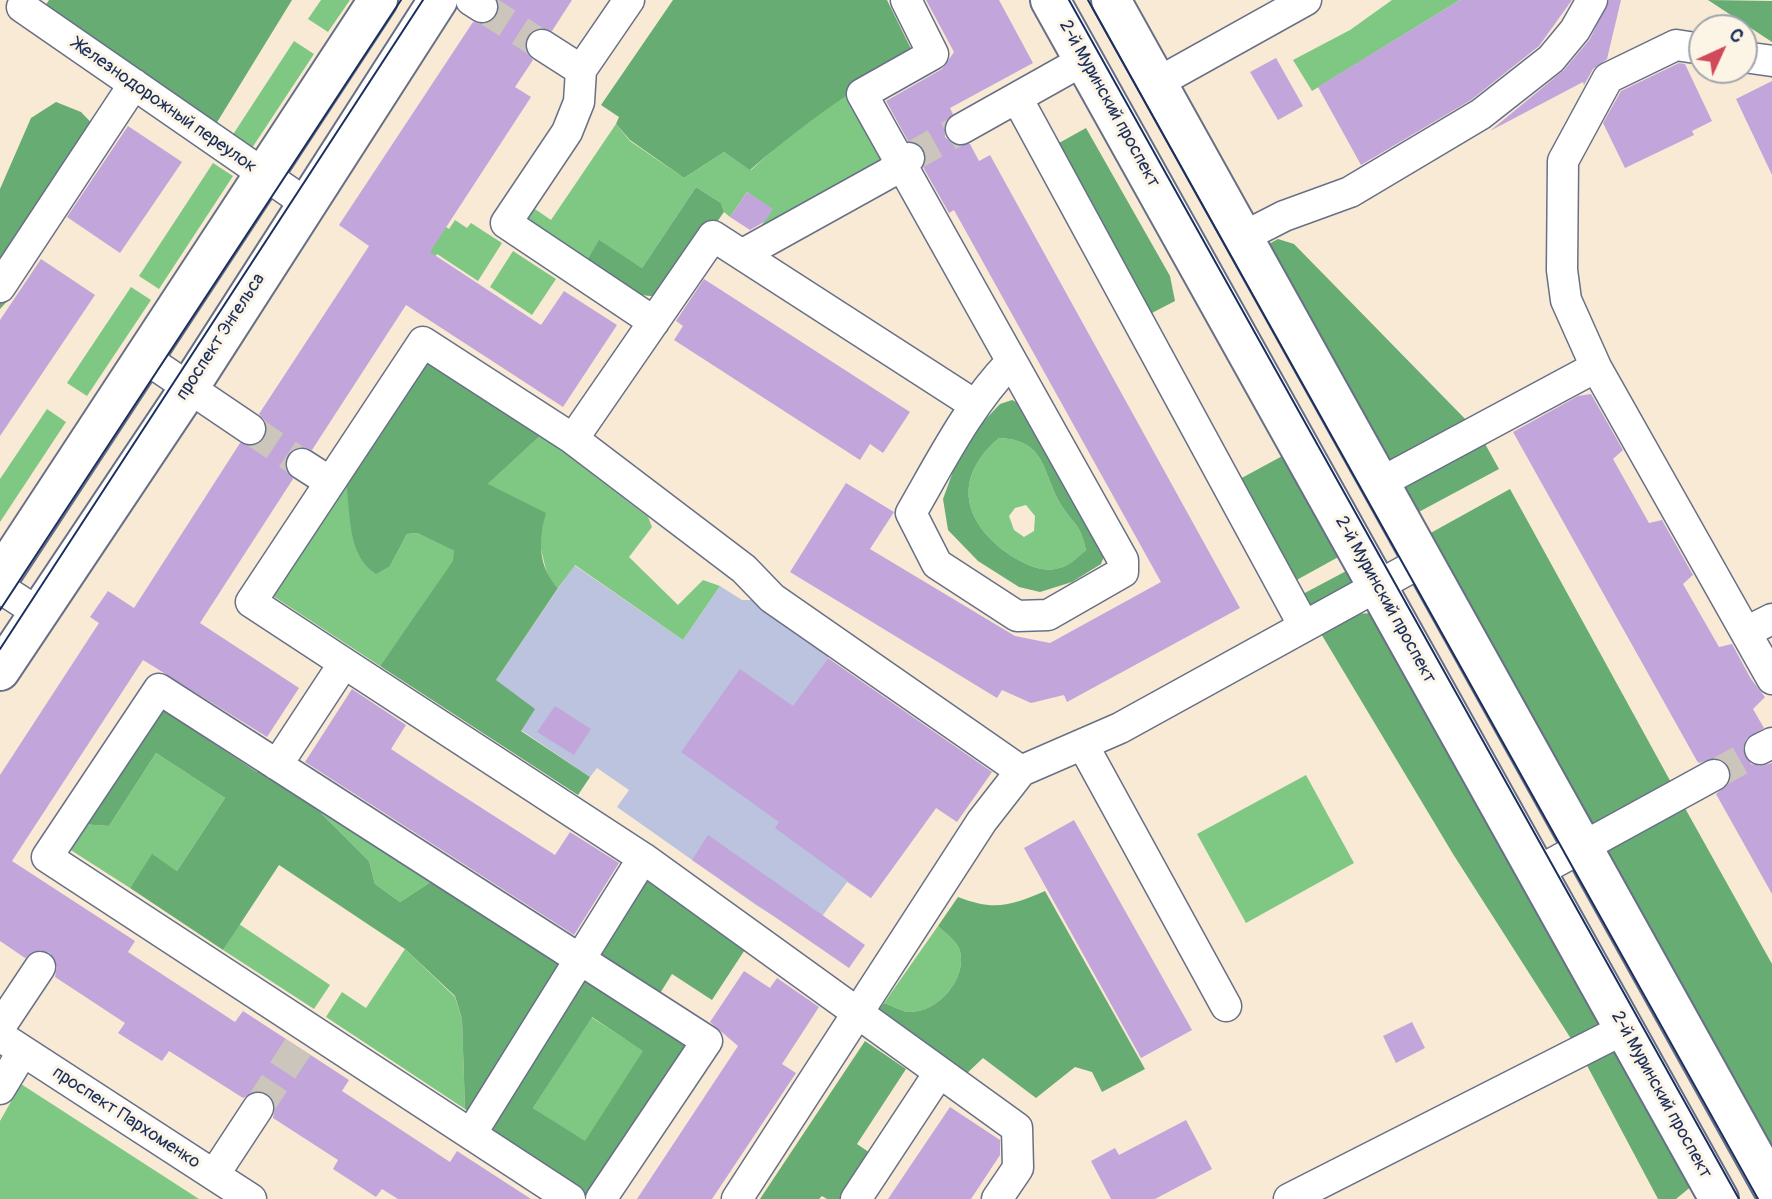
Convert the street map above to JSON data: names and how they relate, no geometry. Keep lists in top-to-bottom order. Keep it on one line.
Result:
{"streets":{"main road":["2-й Муринский проспект","проспект Энгельса"],"street":["Железнодорожный переулок","проспект Пархоменко"]},"crossings":[["Железнодорожный переулок","проспект Энгельса"]],"north":"top right"}
